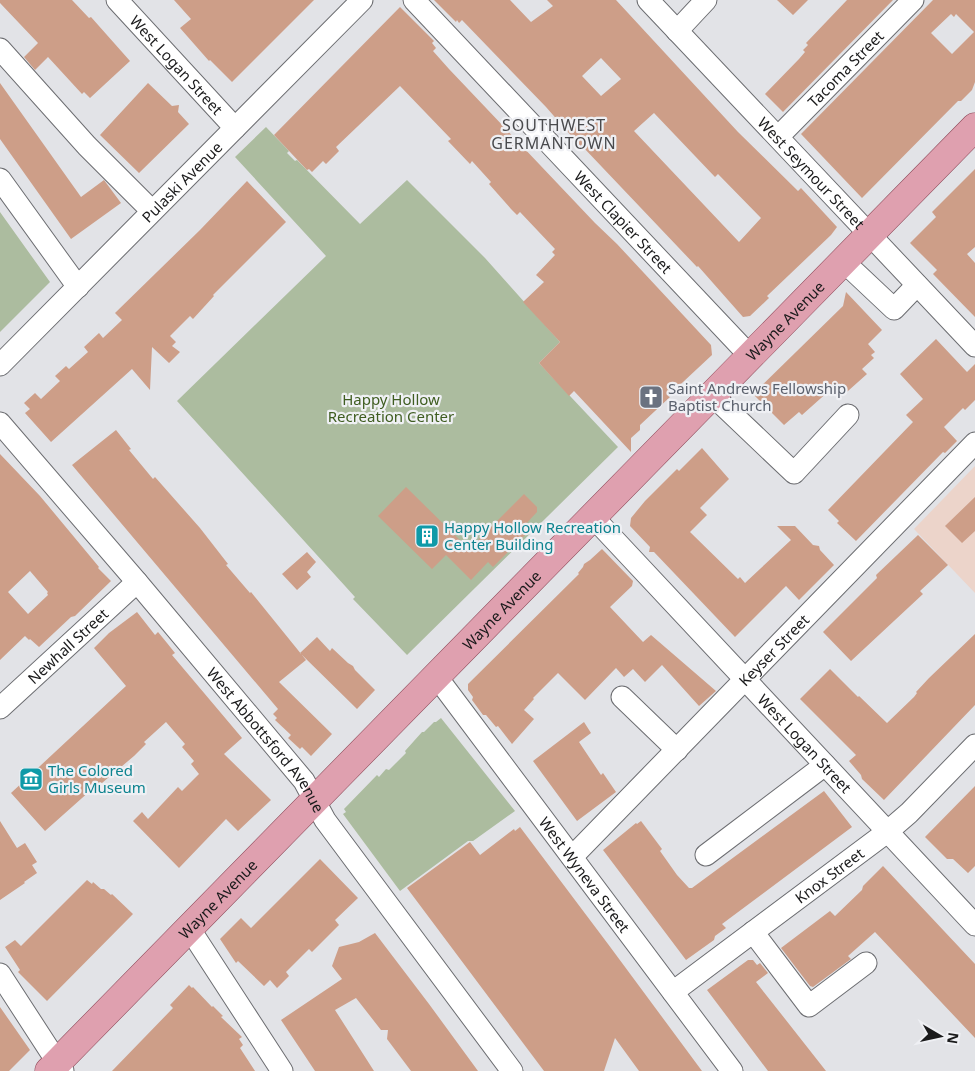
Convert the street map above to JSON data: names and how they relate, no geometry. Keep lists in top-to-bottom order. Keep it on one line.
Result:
{"streets":{"main road":["Wayne Avenue"],"street":["West Logan Street","Tacoma Street","West Seymour Street","Pulaski Avenue","West Clapier Street","Newhall Street","Keyser Street","West Abbottsford Avenue","West Wyneva Street","Knox Street"]},"crossings":[["West Logan Street","Pulaski Avenue"],["West Logan Street","Wayne Avenue"],["West Logan Street","Keyser Street"],["West Logan Street","Knox Street"],["Tacoma Street","West Seymour Street"],["West Seymour Street","Wayne Avenue"],["West Clapier Street","Wayne Avenue"],["Wayne Avenue","West Abbottsford Avenue"],["Wayne Avenue","West Wyneva Street"],["Newhall Street","West Abbottsford Avenue"],["Keyser Street","West Wyneva Street"],["West Wyneva Street","Knox Street"]],"districts":["SOUTHWEST GERMANTOWN"],"parks":["Happy Hollow Recreation Center"],"places":{"church":["Saint Andrews Fellowship Baptist Church"],"building":["Happy Hollow Recreation Center Building"],"museum":["The Colored Girls Museum"]},"north":"right"}
